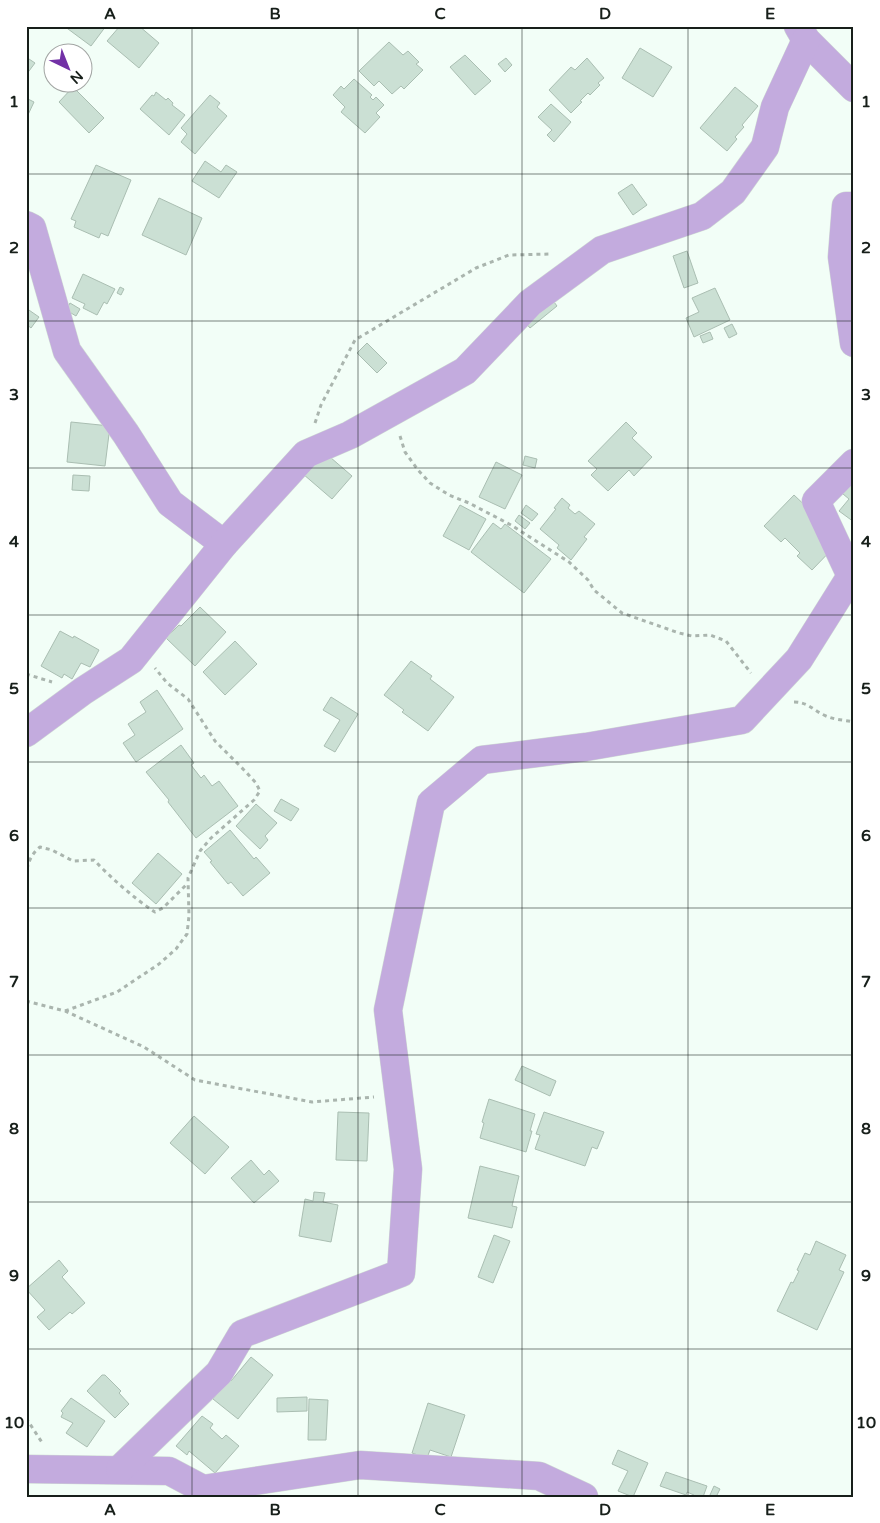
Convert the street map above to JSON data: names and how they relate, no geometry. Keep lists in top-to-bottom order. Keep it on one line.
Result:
{"north":"bottom right","grid":{"columns":["A","B","C","D","E"],"rows":["1","2","3","4","5","6","7","8","9","10"]}}
